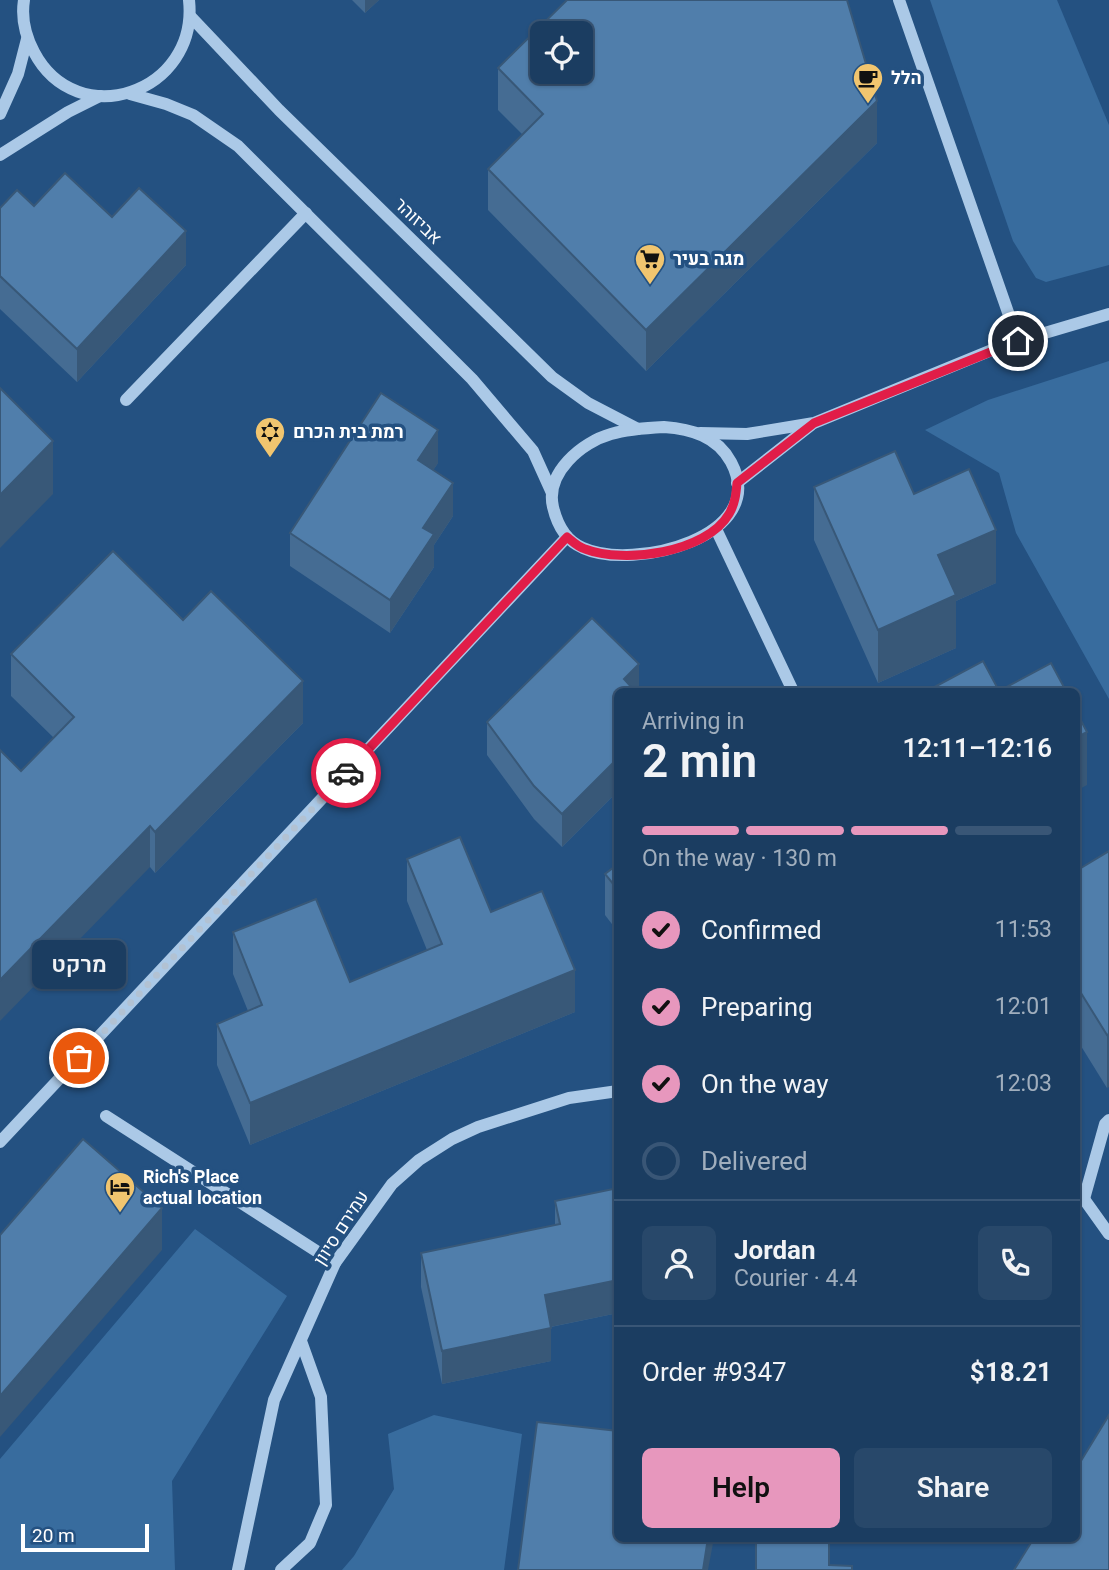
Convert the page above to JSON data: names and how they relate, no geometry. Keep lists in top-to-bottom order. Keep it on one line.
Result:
{"streets":{"street":["אביזוהר","עמירם סיוון"]},"places":{"cafe":["הלל"],"supermarket":["מגה בעיר"],"synagogue":["רמת בית הכרם"],"other":["מרקט"],"hotel":["Rich's Place actual location"]},"scale_bar":"20 m","page":{"heading":["2 min","Arriving in","12:11–12:16"],"panel":["Jordan","Courier · 4.4","Order #9347","$18.21"],"bar":"On the way · 130 m","list":[["Confirmed","11:53"],["Preparing","12:01"],["On the way","12:03"],"Delivered"],"bubble":"מרקט","buttons":["Help","Share"],"scale":"20 m"}}
